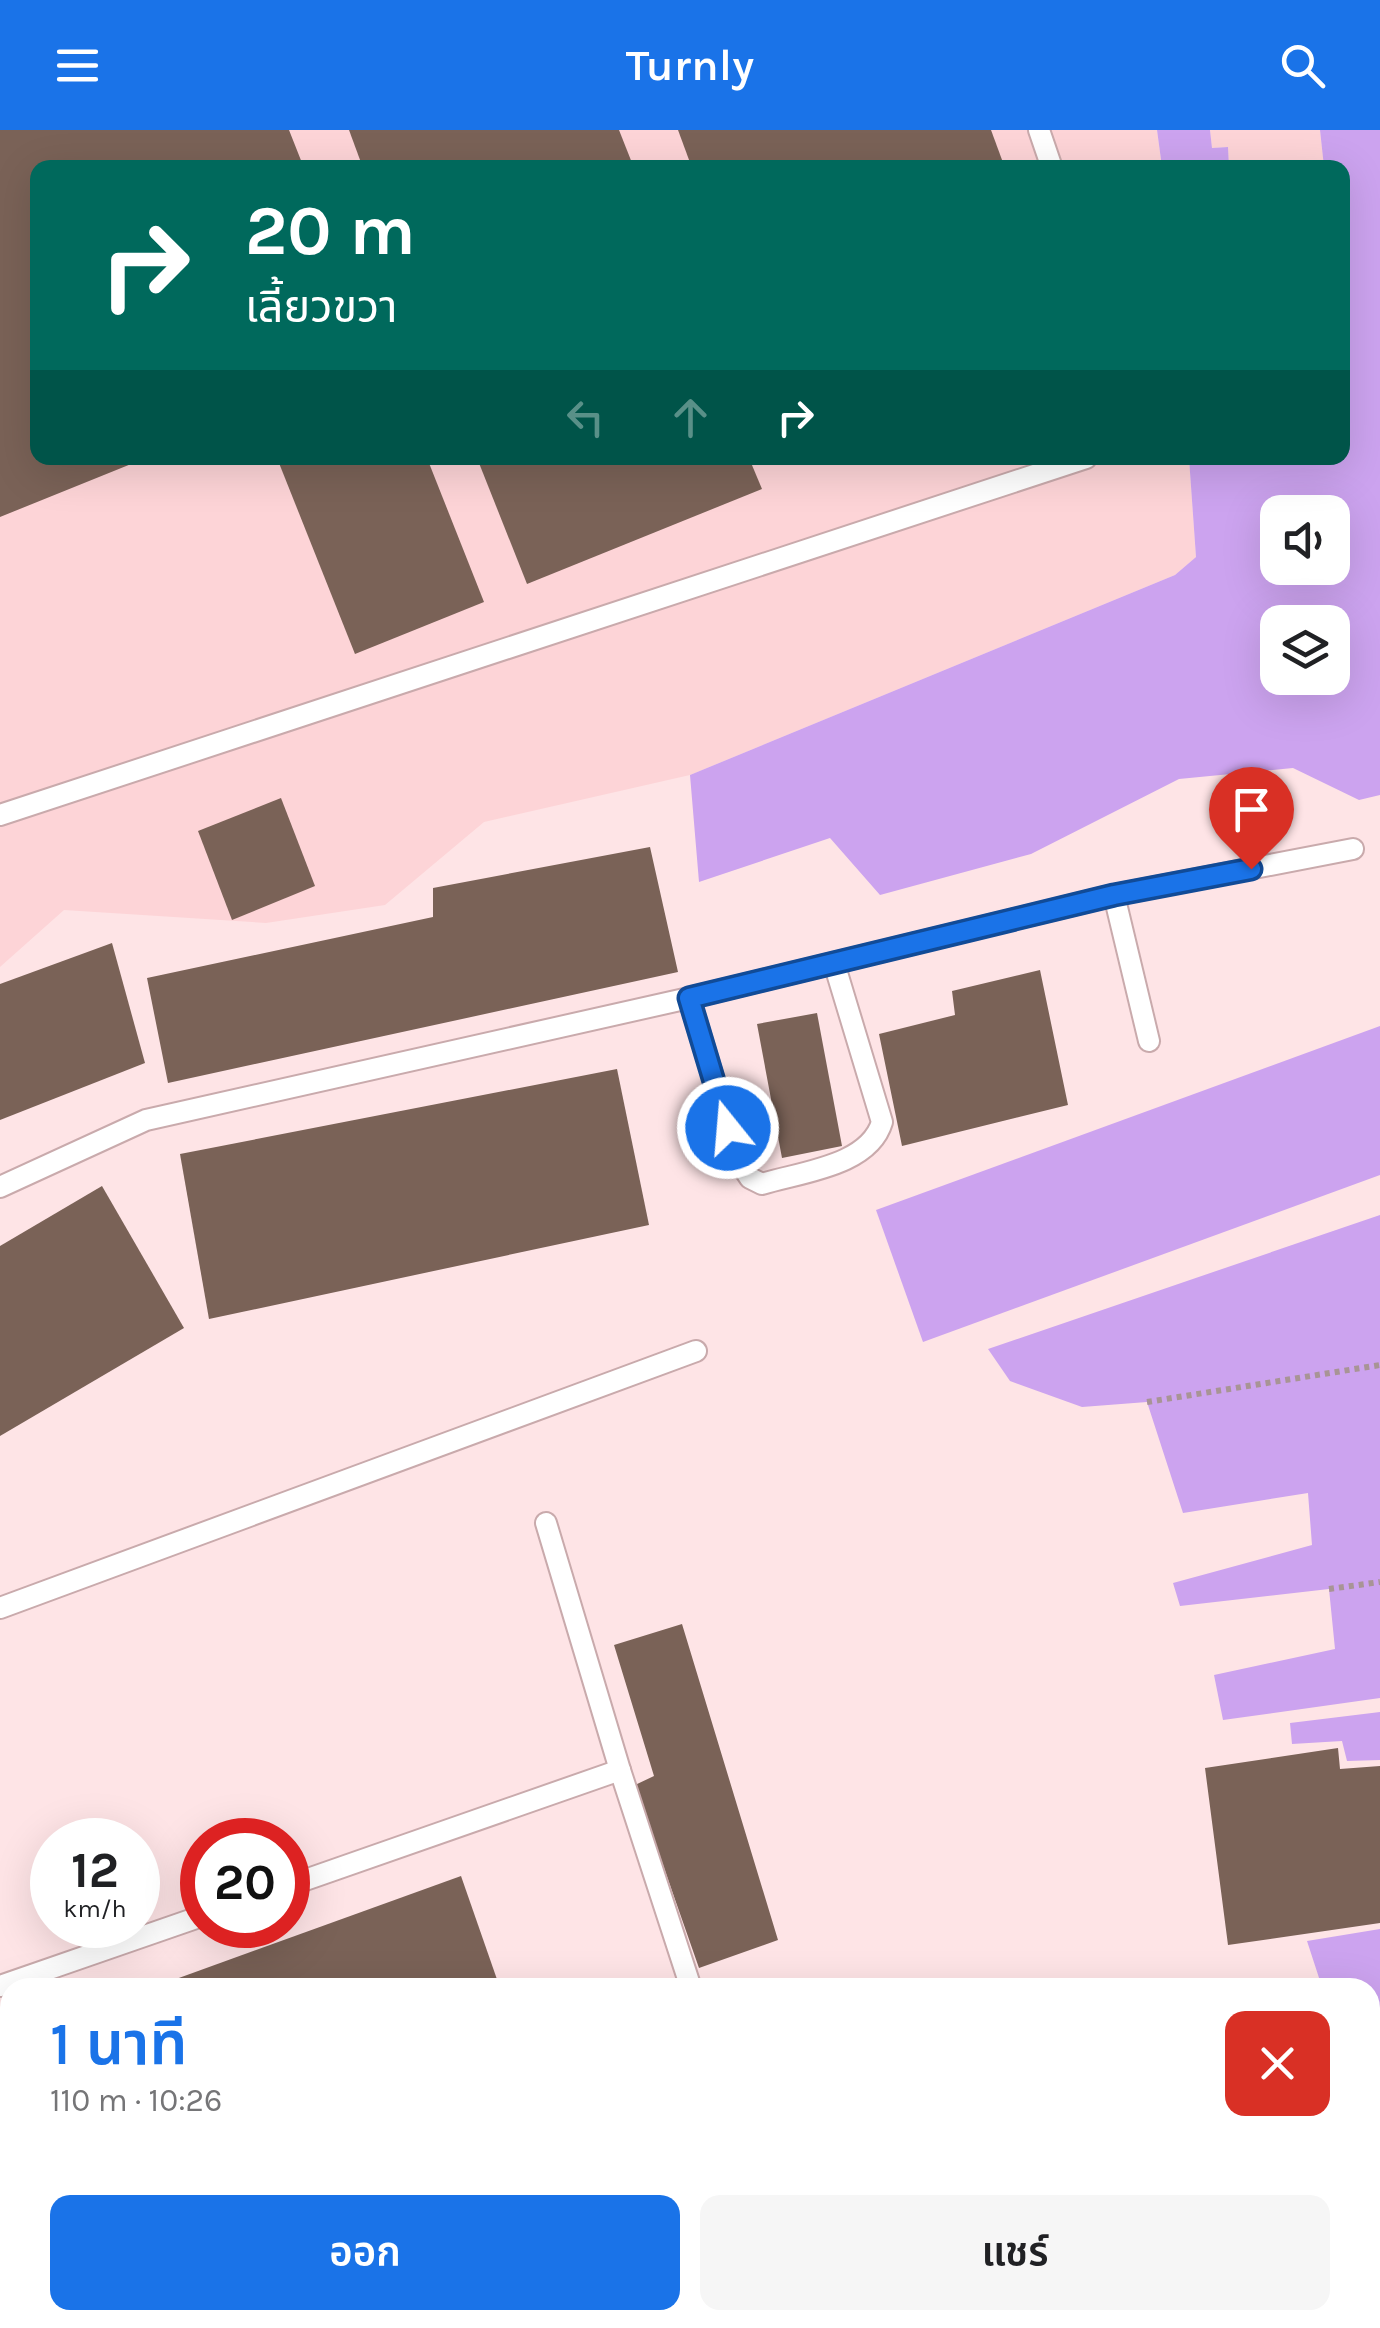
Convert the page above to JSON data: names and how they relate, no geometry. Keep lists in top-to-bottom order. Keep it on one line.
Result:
{"page":{"header":"Turnly","turn":["20 m","เลี้ยวขวา"],"speed":"12 km/h","limit":"20","heading":["1 นาที","110 m · 10:26"],"buttons":["ออก","แชร์"]}}
